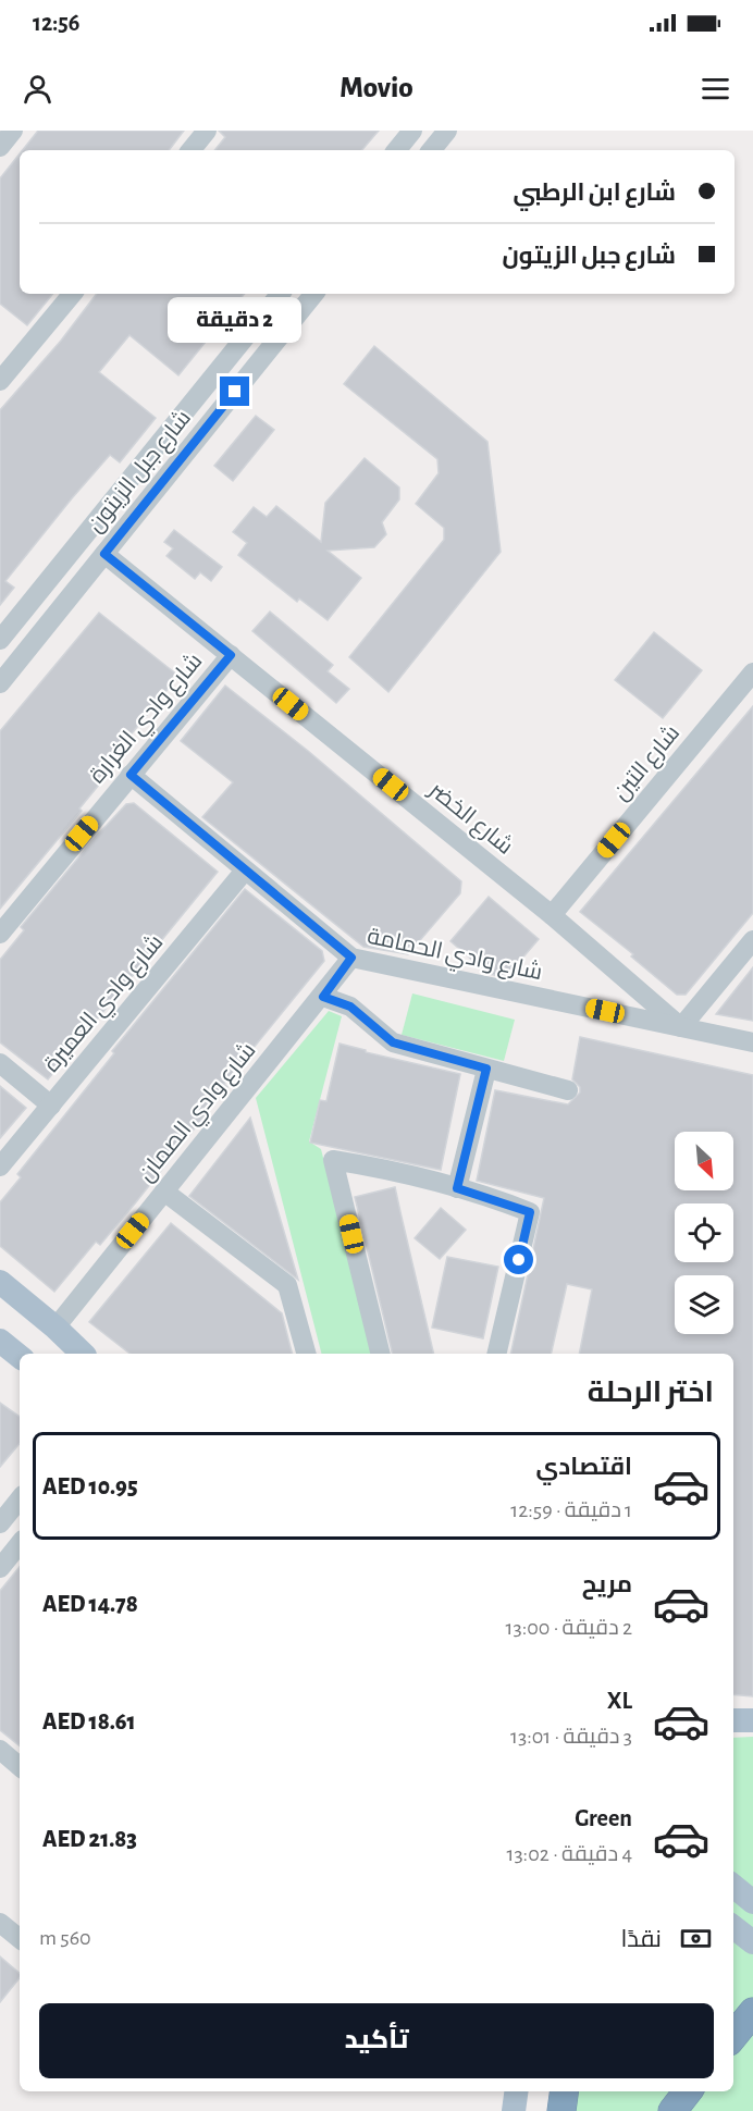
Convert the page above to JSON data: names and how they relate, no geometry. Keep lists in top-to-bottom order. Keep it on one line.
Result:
{"streets":{"street":["شارع جبل الزيتون","شارع وادي الغرارة","شارع التين","شارع الخضر","شارع وادي الحمامة","شارع وادي العميرة","شارع وادي الصمان"]},"crossings":[["شارع جبل الزيتون","شارع الخضر"],["شارع وادي الغرارة","شارع الخضر"],["شارع وادي الغرارة","شارع وادي الحمامة"],["شارع التين","شارع الخضر"],["شارع الخضر","شارع وادي الحمامة"],["شارع وادي الحمامة","شارع وادي العميرة"],["شارع وادي الحمامة","شارع وادي الصمان"]],"north":"bottom right","page":{"status":"12:56","header":"Movio","banner":["شارع ابن الرطبي","شارع جبل الزيتون"],"bubble":"2 دقيقة","heading":"اختر الرحلة","list":[{"name":"اقتصادي","note":"1 دقيقة · 12:59","value":"AED 10.95"},{"name":"مريح","note":"2 دقيقة · 13:00","value":"AED 14.78"},{"name":"XL","note":"3 دقيقة · 13:01","value":"AED 18.61"},{"name":"Green","note":"4 دقيقة · 13:02","value":"AED 21.83"}],"pay":["نقدًا","560 m"],"buttons":"تأكيد"}}
